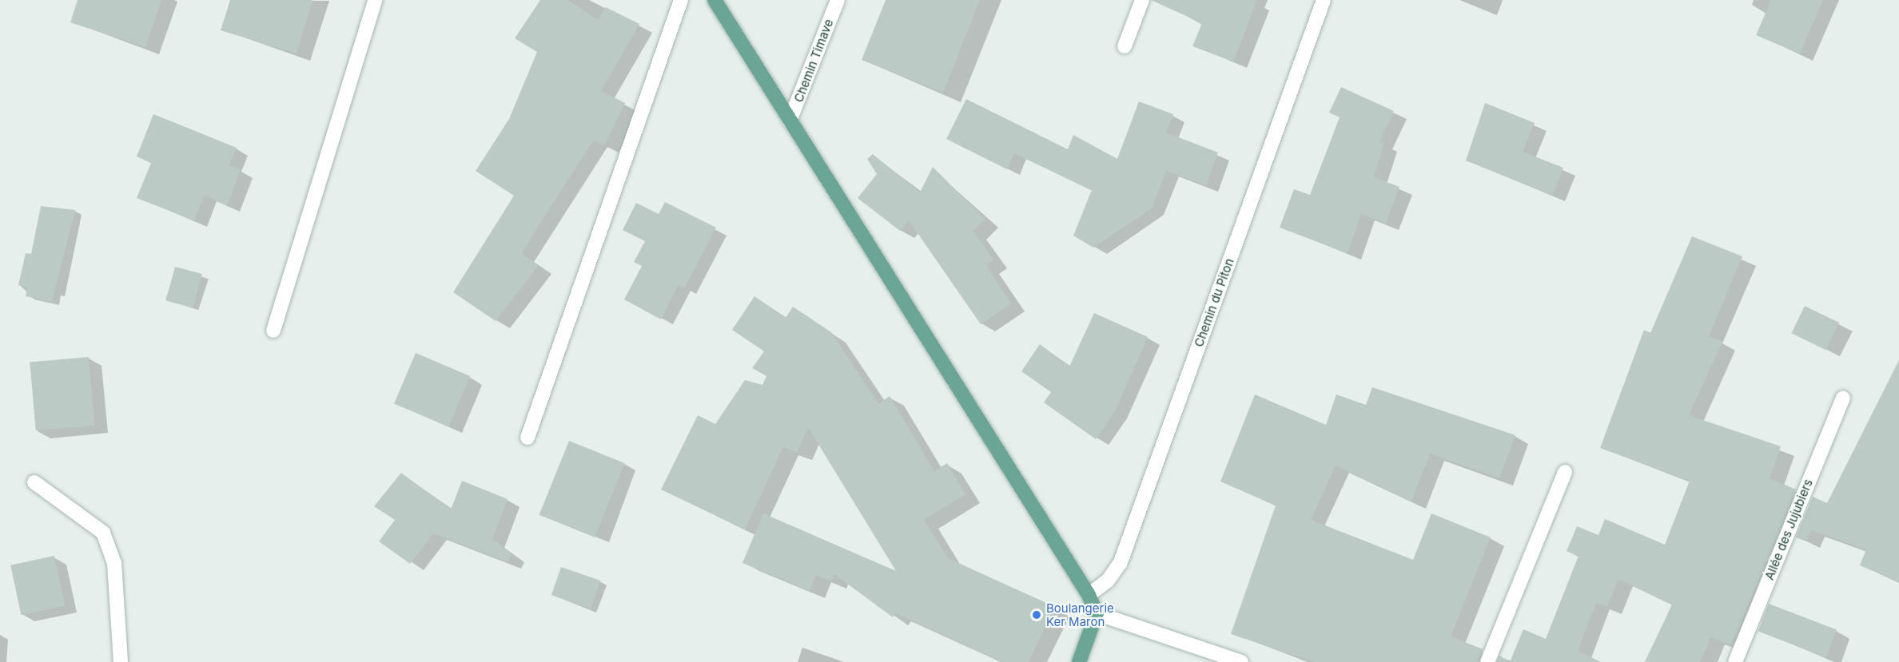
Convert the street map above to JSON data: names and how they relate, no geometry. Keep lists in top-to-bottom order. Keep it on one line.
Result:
{"streets":{"street":["Chemin Timave","Chemin du Piton","Allée des Jujubiers"]},"places":["Boulangerie Ker Maron"]}
